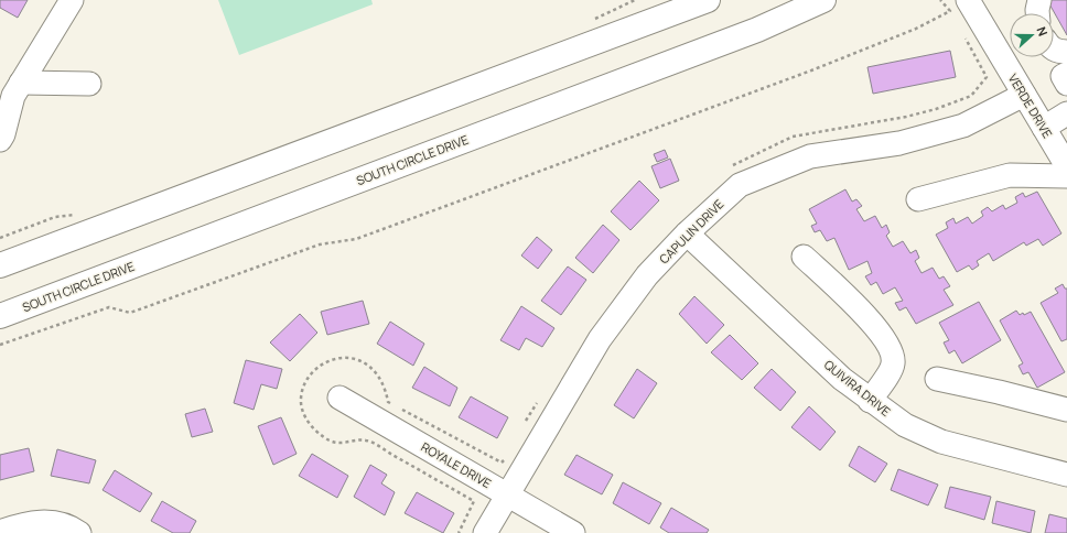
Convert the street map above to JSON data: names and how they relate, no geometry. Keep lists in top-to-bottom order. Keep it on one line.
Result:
{"streets":{"main road":["SOUTH CIRCLE DRIVE"],"street":["VERDE DRIVE","CAPULIN DRIVE","QUIVIRA DRIVE","ROYALE DRIVE"]},"crossings":[["VERDE DRIVE","CAPULIN DRIVE"],["CAPULIN DRIVE","QUIVIRA DRIVE"],["CAPULIN DRIVE","ROYALE DRIVE"]],"north":"right"}
